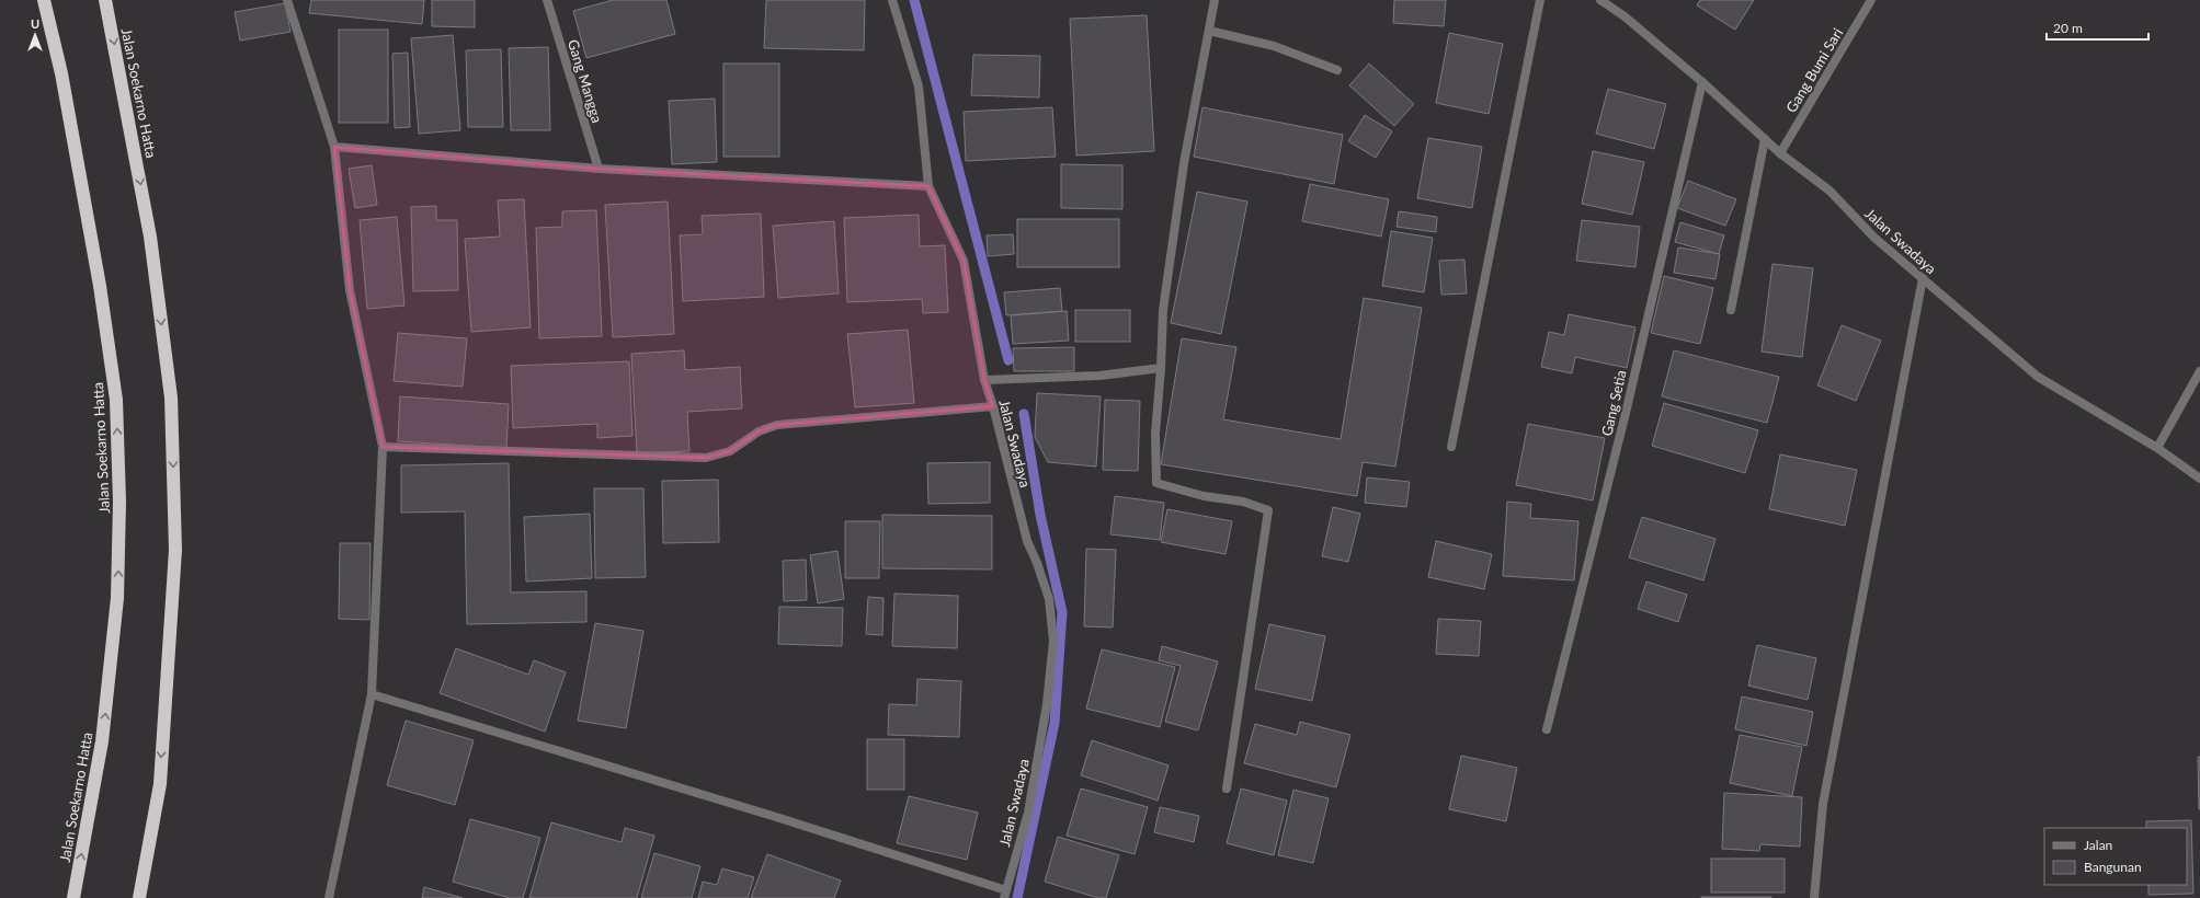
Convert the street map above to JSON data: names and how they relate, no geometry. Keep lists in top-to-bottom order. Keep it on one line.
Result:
{"streets":{"highway":["Jalan Soekarno Hatta"],"street":["Gang Bumi Sari","Gang Mangga","Jalan Swadaya","Gang Setia"]},"crossings":[["Gang Bumi Sari","Jalan Swadaya"],["Jalan Swadaya","Gang Setia"]],"legend":["Jalan","Bangunan"],"scale_bar":"20 m","north":"top"}
